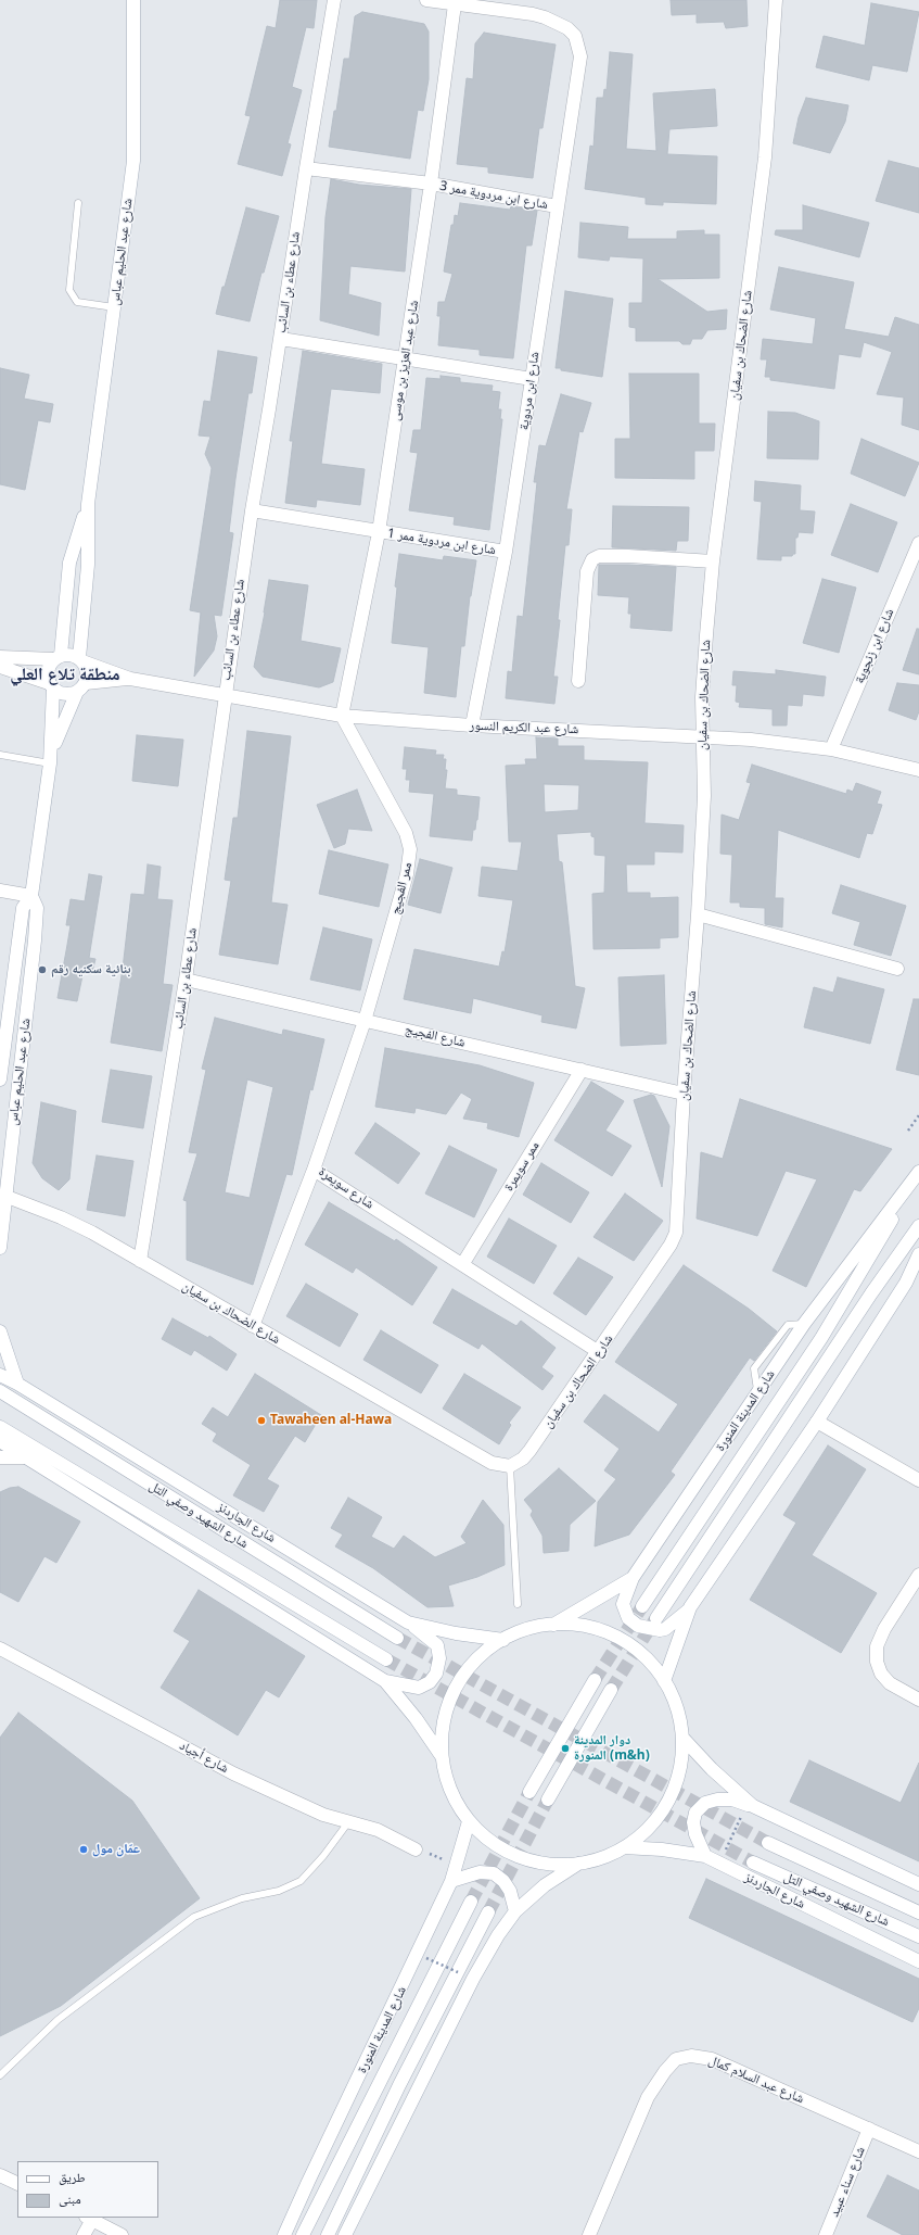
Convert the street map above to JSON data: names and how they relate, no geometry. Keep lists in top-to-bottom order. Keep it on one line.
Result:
{"streets":{"street":["شارع ابن مردوية ممر 3","شارع عبد الحليم عباس","شارع عطاء بن السائب","شارع الضحاك بن سفيان","شارع عبد العزيز بن موسى","شارع ابن مردوية","شارع ابن مردوية ممر 1","شارع ابن زنجوية","شارع عبد الكريم النسور","ممر الفجيج","شارع الفجيج","ممر سويمرة","شارع سويمرة","شارع المدينة المنورة","شارع الشهيد وصفي التل","شارع الجاردنز","شارع أجياد","شارع عبد السلام كمال","شارع سناء عبيد"]},"crossings":[["شارع ابن مردوية ممر 3","شارع عطاء بن السائب"],["شارع ابن مردوية ممر 3","شارع عبد العزيز بن موسى"],["شارع ابن مردوية ممر 3","شارع ابن مردوية"],["شارع عبد الحليم عباس","شارع الضحاك بن سفيان"],["شارع عبد الحليم عباس","شارع عبد الكريم النسور"],["شارع عطاء بن السائب","شارع الضحاك بن سفيان"],["شارع عطاء بن السائب","شارع ابن مردوية ممر 1"],["شارع عطاء بن السائب","شارع عبد الكريم النسور"],["شارع عطاء بن السائب","شارع الفجيج"],["شارع الضحاك بن سفيان","شارع عبد الكريم النسور"],["شارع الضحاك بن سفيان","شارع الفجيج"],["شارع الضحاك بن سفيان","شارع سويمرة"],["شارع عبد العزيز بن موسى","شارع ابن مردوية ممر 1"],["شارع عبد العزيز بن موسى","شارع عبد الكريم النسور"],["شارع عبد العزيز بن موسى","ممر الفجيج"],["شارع ابن مردوية","شارع ابن مردوية ممر 1"],["شارع ابن مردوية","شارع عبد الكريم النسور"],["شارع ابن زنجوية","شارع عبد الكريم النسور"],["شارع عبد الكريم النسور","ممر الفجيج"],["ممر الفجيج","شارع الفجيج"],["ممر الفجيج","شارع سويمرة"],["شارع الفجيج","ممر سويمرة"],["شارع الفجيج","شارع سويمرة"],["ممر سويمرة","شارع سويمرة"],["شارع عبد السلام كمال","شارع سناء عبيد"]],"districts":["منطقة تلاع العلي"],"places":["بنائية سكنيه رقم","Tawaheen al-Hawa","دوار المدينة المنورة (m&h)","عمّان مول"],"legend":["طريق","مبنى"]}
